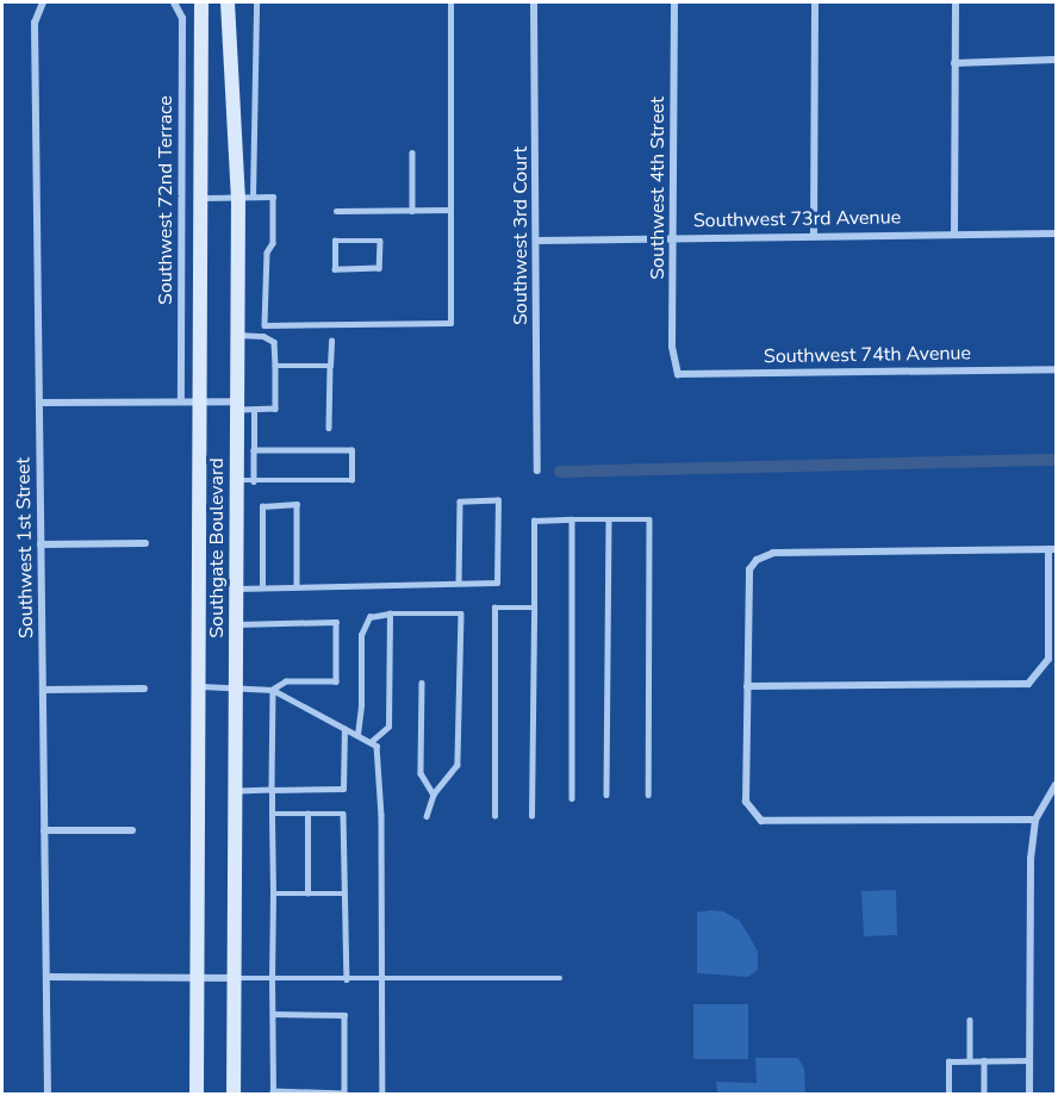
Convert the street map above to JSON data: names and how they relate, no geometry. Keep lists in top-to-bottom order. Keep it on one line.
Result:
{"streets":{"main road":["Southgate Boulevard"],"street":["Southwest 4th Street","Southwest 72nd Terrace","Southwest 73rd Avenue","Southwest 3rd Court","Southwest 74th Avenue","Southwest 1st Street"]},"crossings":[["Southwest 4th Street","Southwest 73rd Avenue"],["Southwest 4th Street","Southwest 74th Avenue"],["Southwest 73rd Avenue","Southwest 3rd Court"]]}
